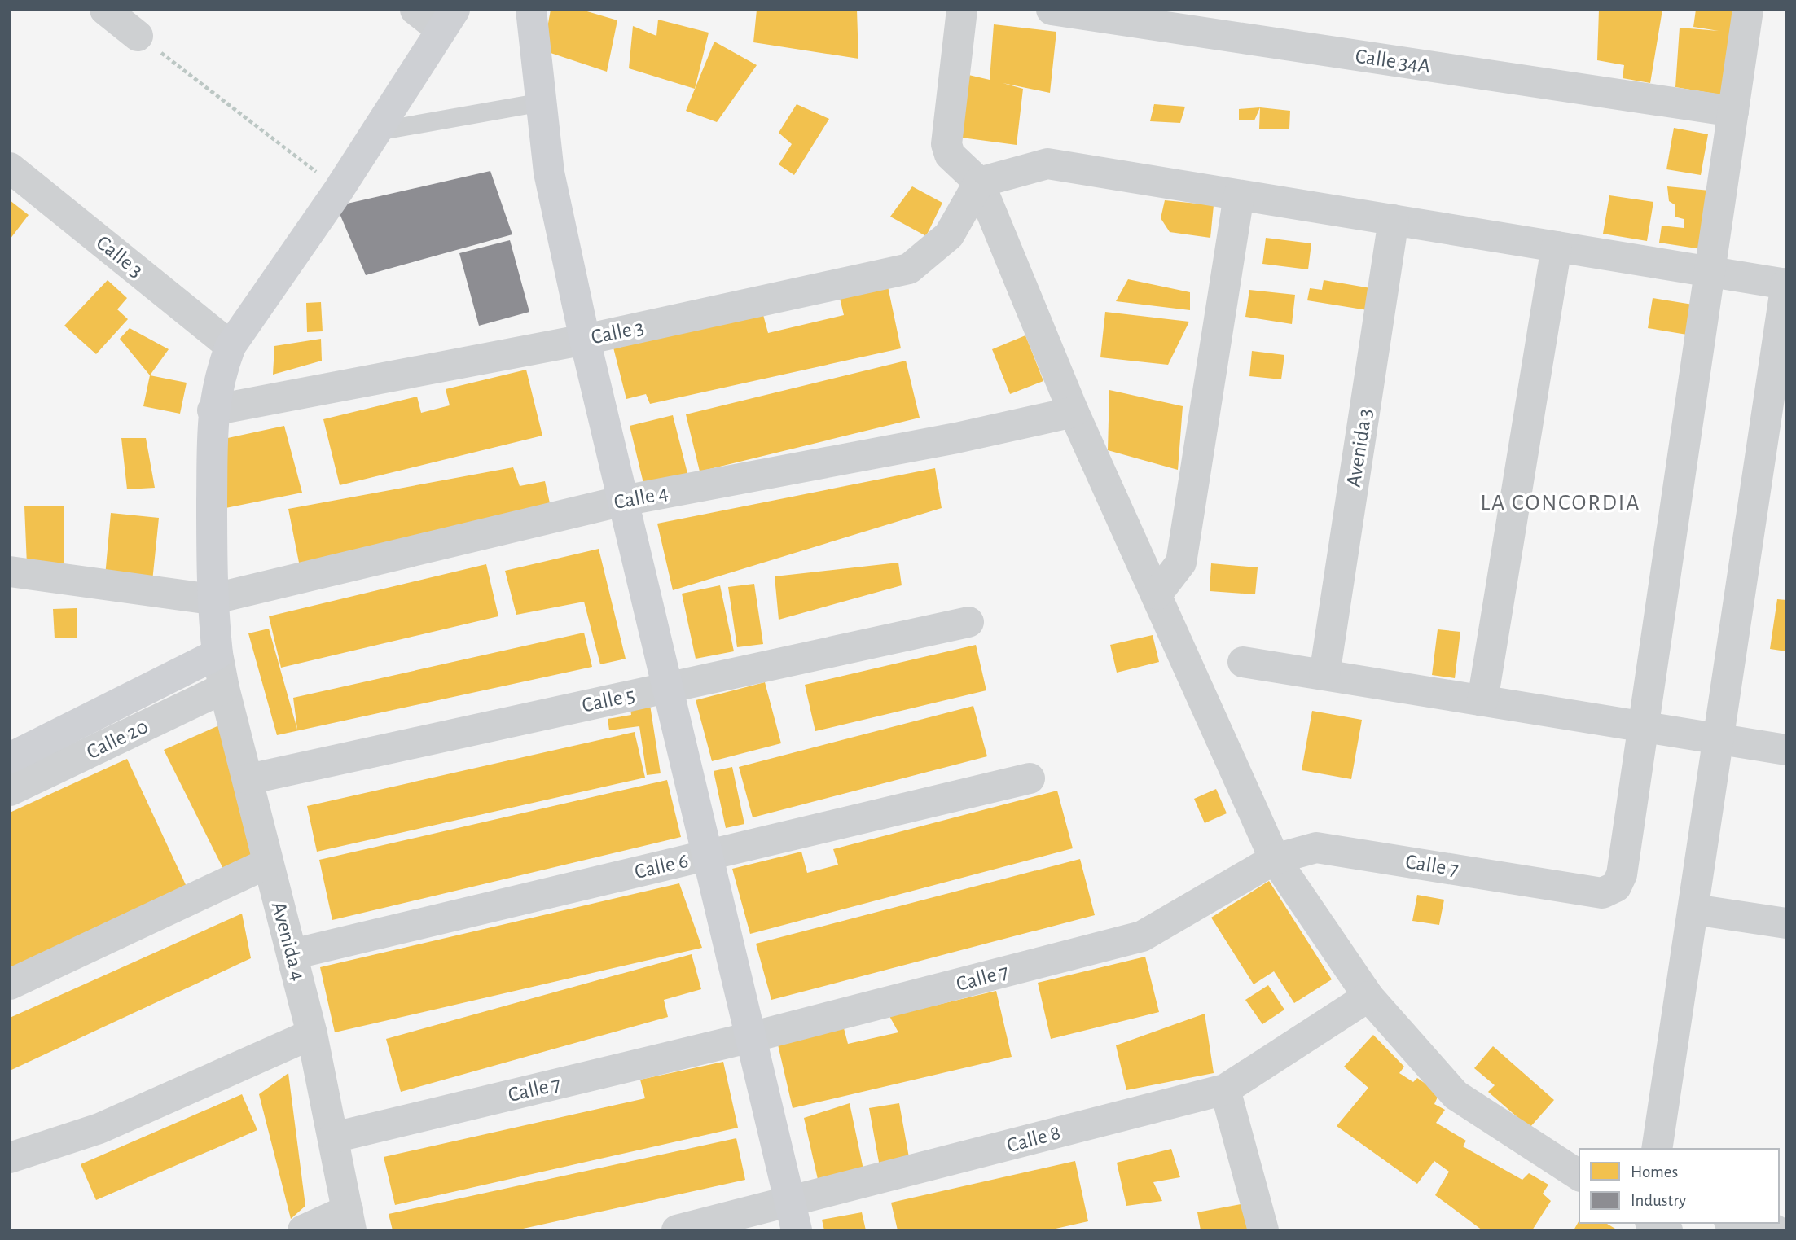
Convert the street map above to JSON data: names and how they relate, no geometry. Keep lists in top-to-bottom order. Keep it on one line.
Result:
{"streets":{"street":["Calle 34A","Calle 3","Avenida 3","Calle 4","Calle 5","Calle 20","Calle 7","Calle 6","Avenida 4","Calle 8"]},"crossings":[["Calle 5","Avenida 4"],["Calle 20","Avenida 4"],["Calle 7","Avenida 4"],["Calle 6","Avenida 4"]],"districts":["LA CONCORDIA"],"legend":["Homes","Industry"]}
